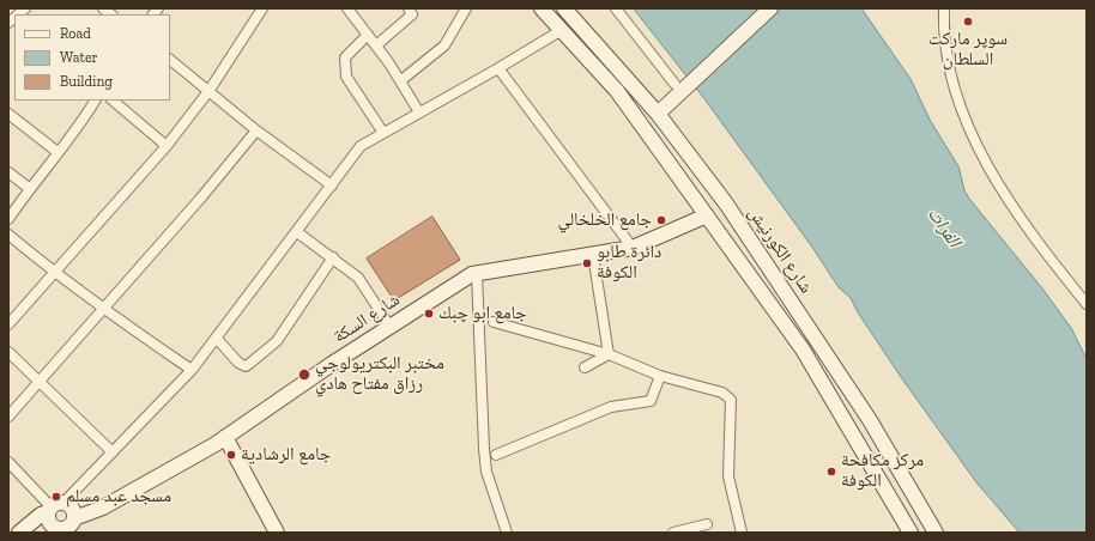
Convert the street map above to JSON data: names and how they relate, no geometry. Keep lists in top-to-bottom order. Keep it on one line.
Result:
{"streets":{"street":["شارع الكورنيش","شارع السكة"]},"water":["الفرات"],"places":["سوپر ماركت السلطان","جامع الخلخالي","دائرة طابو الكوفة","جامع ابو چبك","مختبر البكتريولوجي رزاق مفتاح هادي","جامع الرشادية","مركز مكافحة الكوفة","مسجد عبد مسلم"],"legend":["Road","Water","Building"]}
